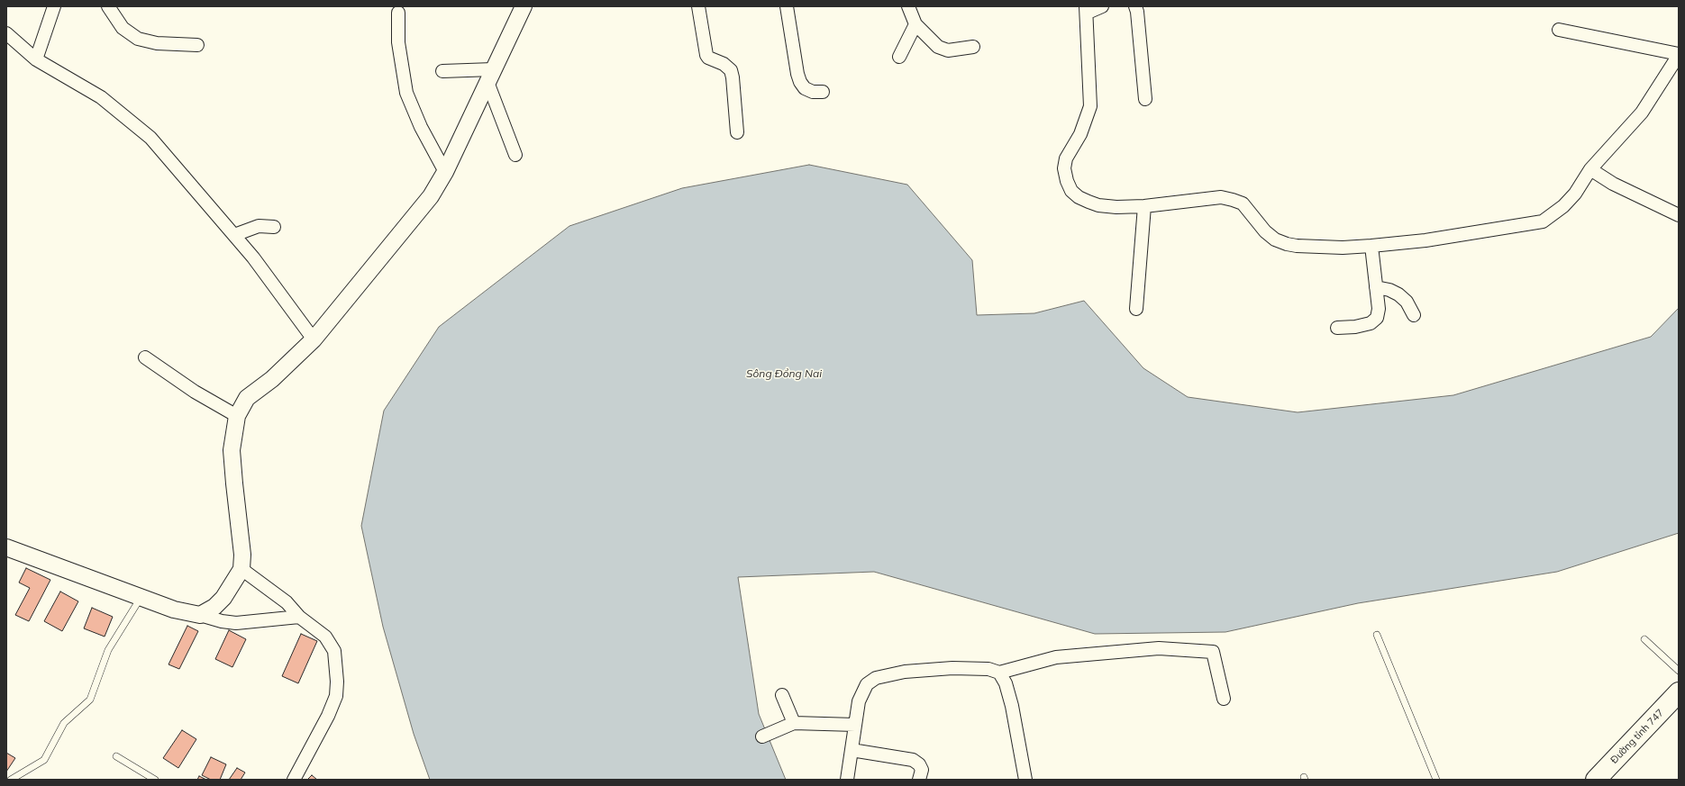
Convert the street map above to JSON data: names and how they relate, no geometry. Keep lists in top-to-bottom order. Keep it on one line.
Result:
{"streets":{"main road":["Đường tỉnh 747"]},"water":["Sông Đồng Nai"]}
